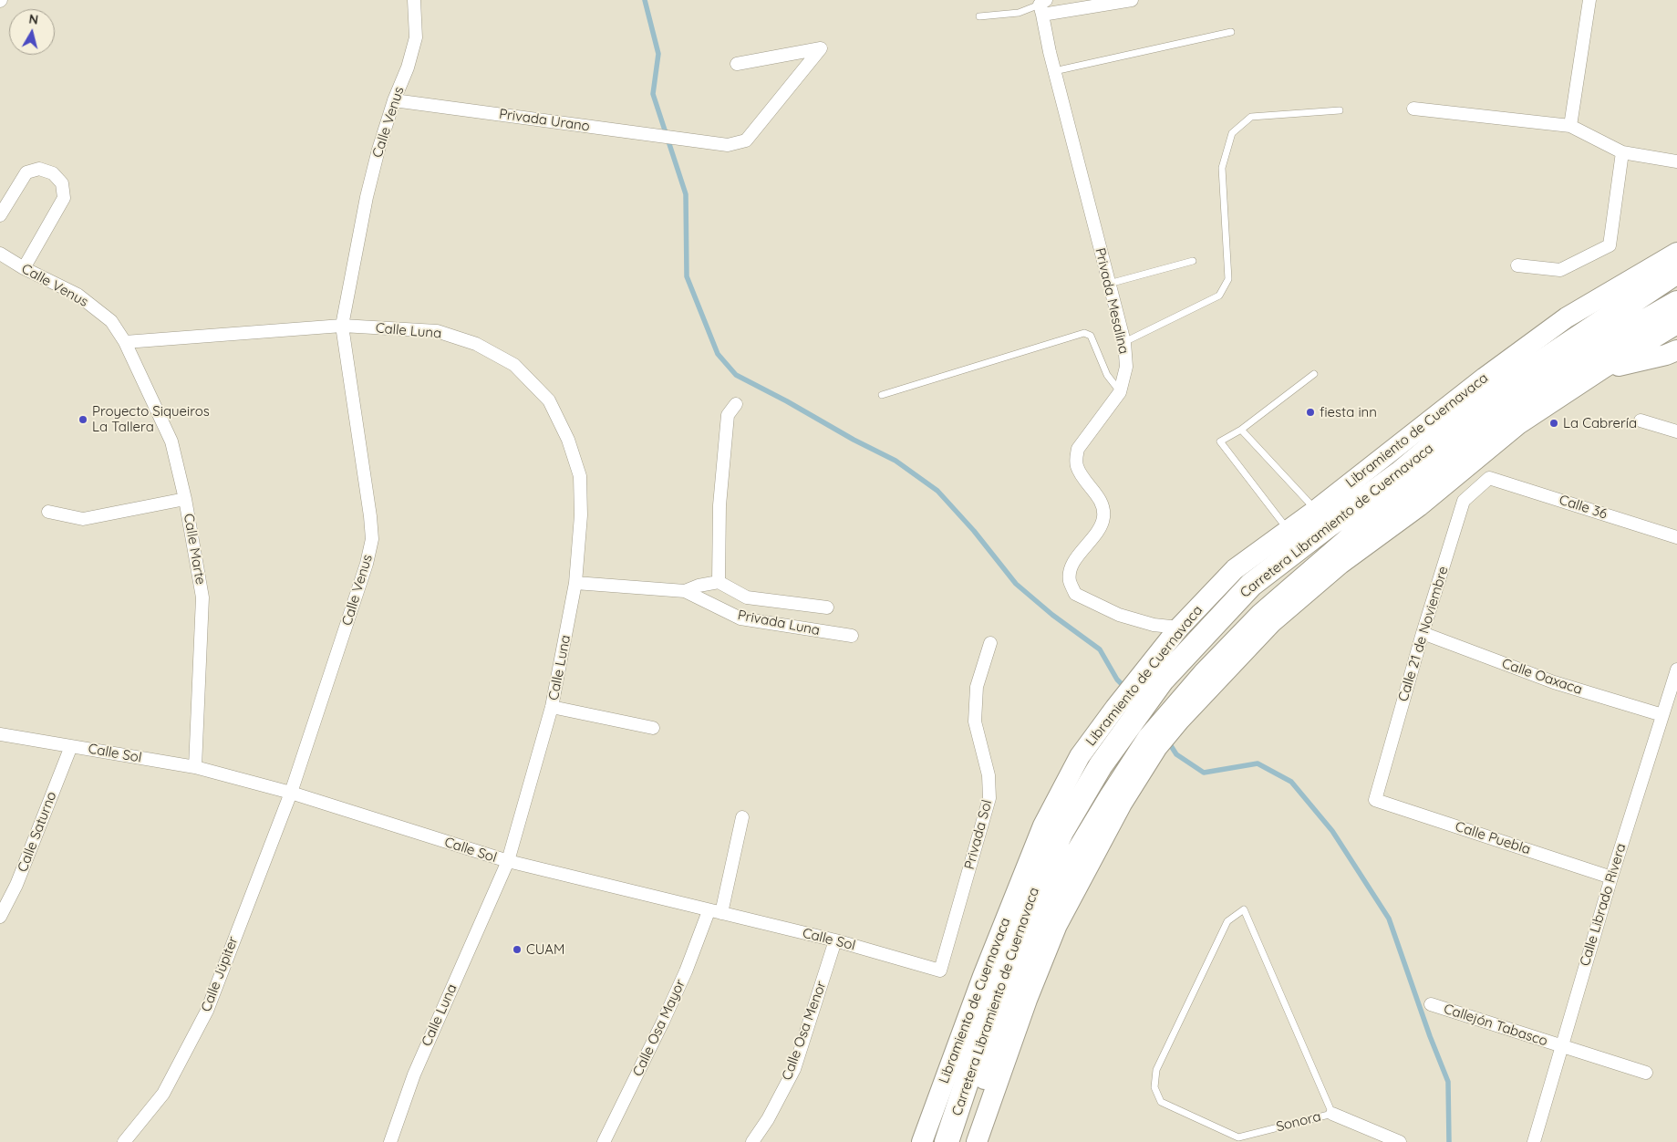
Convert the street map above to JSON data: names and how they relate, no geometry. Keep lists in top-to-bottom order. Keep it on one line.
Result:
{"streets":{"highway":["Carretera Libramiento de Cuernavaca"],"main road":["Libramiento de Cuernavaca"],"street":["Privada Urano","Calle Venus","Privada Mesalina","Calle Luna","Calle 36","Calle Marte","Privada Luna","Calle 21 de Noviembre","Calle Oaxaca","Calle Sol","Calle Saturno","Privada Sol","Calle Puebla","Calle Librado Rivera","Calle Júpiter","Callejón Tabasco","Calle Osa Mayor","Calle Osa Menor"],"lane":["Sonora"]},"crossings":[["Privada Urano","Calle Venus"],["Calle Venus","Calle Luna"],["Calle Venus","Calle Marte"],["Calle Venus","Calle Sol"],["Calle Venus","Calle Júpiter"],["Privada Mesalina","Libramiento de Cuernavaca"],["Calle Luna","Privada Luna"],["Calle Luna","Calle Sol"],["Libramiento de Cuernavaca","Carretera Libramiento de Cuernavaca"],["Calle 36","Calle 21 de Noviembre"],["Calle Marte","Calle Sol"],["Calle 21 de Noviembre","Calle Oaxaca"],["Calle 21 de Noviembre","Calle Puebla"],["Calle Oaxaca","Calle Librado Rivera"],["Calle Sol","Calle Saturno"],["Calle Sol","Privada Sol"],["Calle Sol","Calle Júpiter"],["Calle Sol","Calle Osa Mayor"],["Calle Sol","Calle Osa Menor"],["Calle Puebla","Calle Librado Rivera"],["Calle Librado Rivera","Callejón Tabasco"]],"places":["fiesta inn","Proyecto Siqueiros La Tallera","La Cabrería","CUAM"],"north":"top"}
